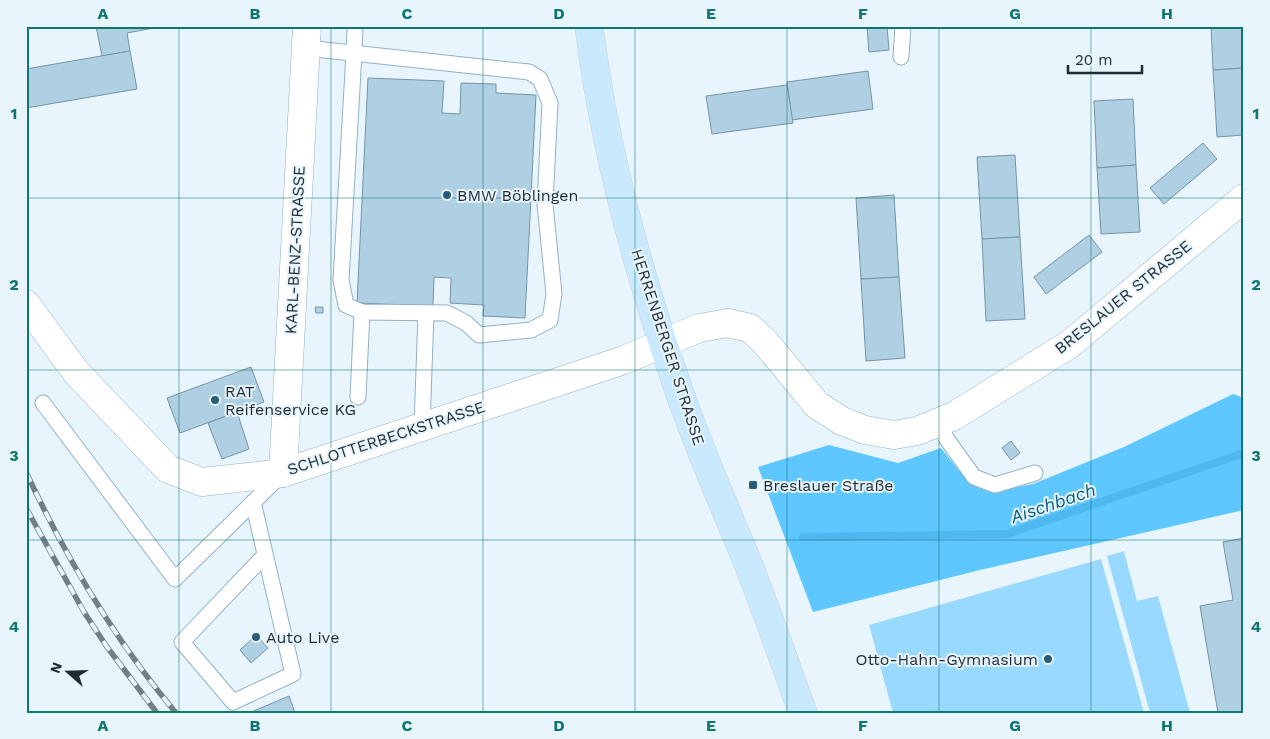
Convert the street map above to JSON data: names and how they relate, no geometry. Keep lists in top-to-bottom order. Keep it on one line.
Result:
{"streets":{"main road":["HERRENBERGER STRASSE"],"street":["KARL-BENZ-STRASSE","BRESLAUER STRASSE","SCHLOTTERBECKSTRASSE"]},"crossings":[["KARL-BENZ-STRASSE","SCHLOTTERBECKSTRASSE"],["BRESLAUER STRASSE","HERRENBERGER STRASSE"],["BRESLAUER STRASSE","SCHLOTTERBECKSTRASSE"],["HERRENBERGER STRASSE","SCHLOTTERBECKSTRASSE"]],"water":["Aischbach"],"places":{"other":["BMW Böblingen","RAT Reifenservice KG","Auto Live","Otto-Hahn-Gymnasium"],"transit":["Breslauer Straße"]},"scale_bar":"20 m","north":"left","grid":{"columns":["A","B","C","D","E","F","G","H"],"rows":["1","2","3","4"]}}
